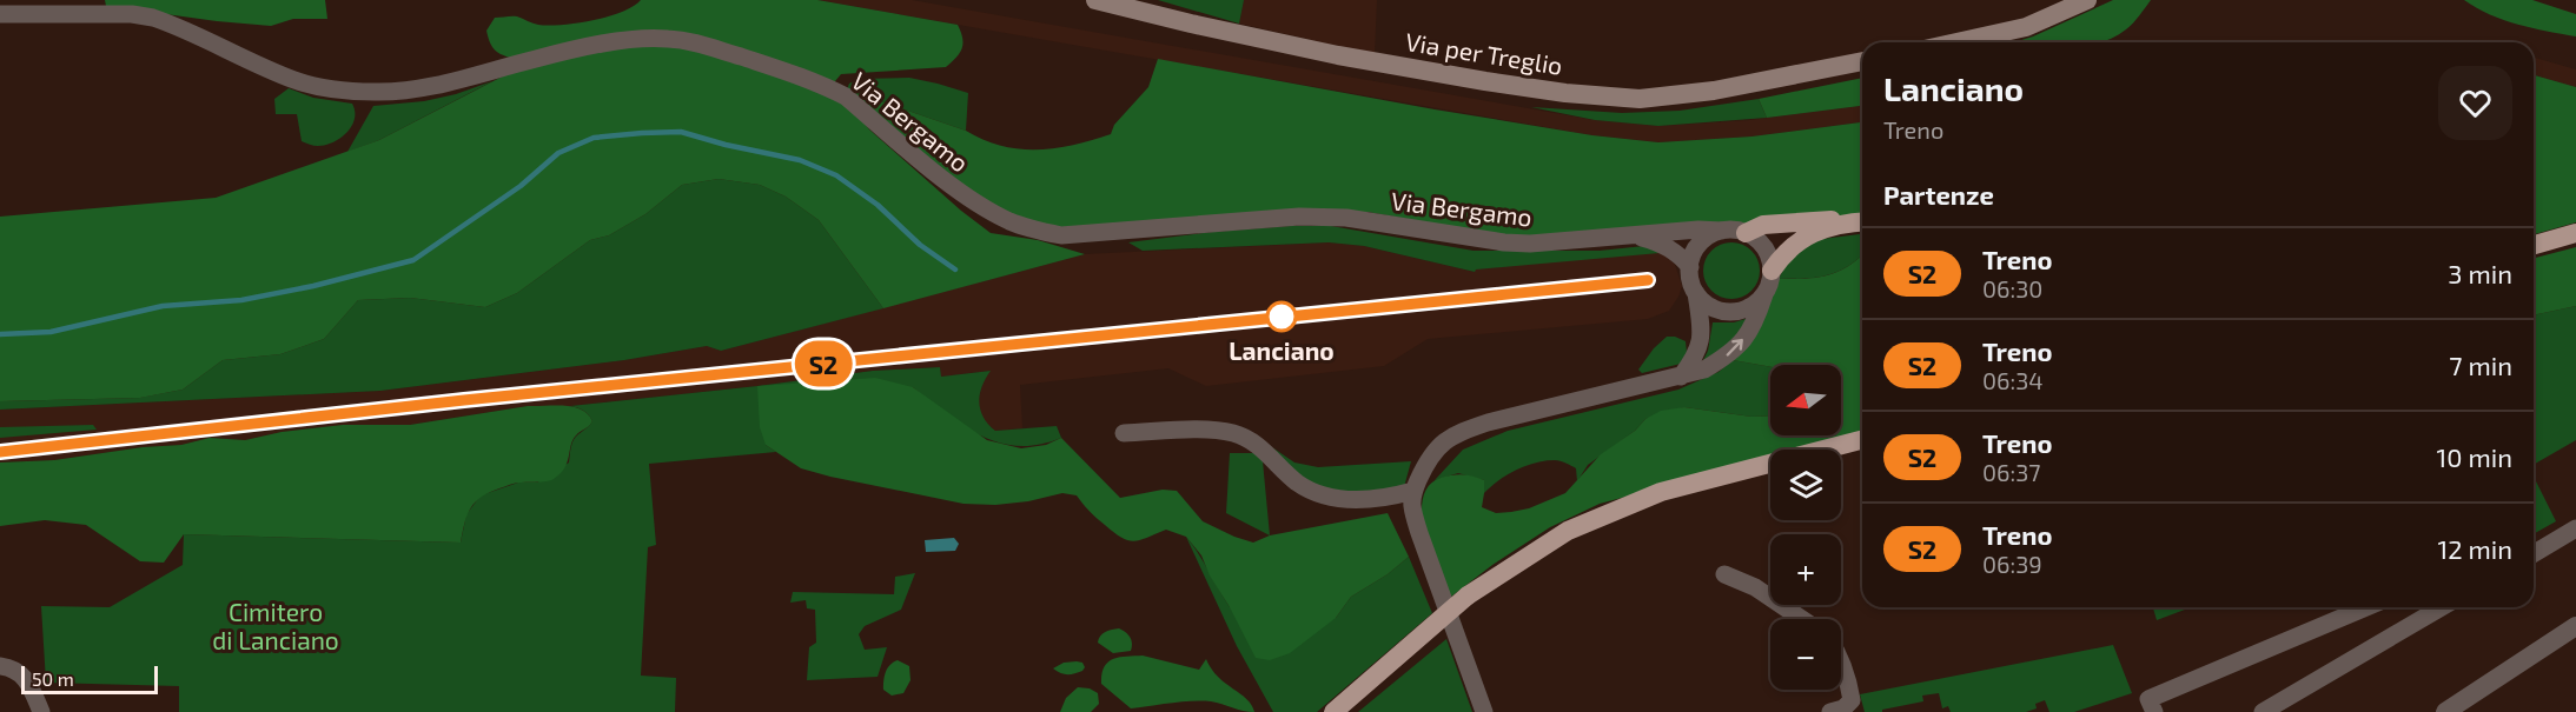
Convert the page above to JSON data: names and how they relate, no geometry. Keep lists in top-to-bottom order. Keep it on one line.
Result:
{"streets":{"main road":["Via per Treglio"],"street":["Via Bergamo"]},"parks":["Cimitero di Lanciano"],"places":["Lanciano"],"scale_bar":"50 m","north":"left","page":{"on_map":"S2","heading":[["Lanciano","Treno"],"Partenze"],"list":[{"mark":"S2","name":"Treno","note":"06:30","value":"3 min"},{"mark":"S2","name":"Treno","note":"06:34","value":"7 min"},{"mark":"S2","name":"Treno","note":"06:37","value":"10 min"},{"mark":"S2","name":"Treno","note":"06:39","value":"12 min"}],"map_buttons":["+","−"],"scale":"50 m"}}
